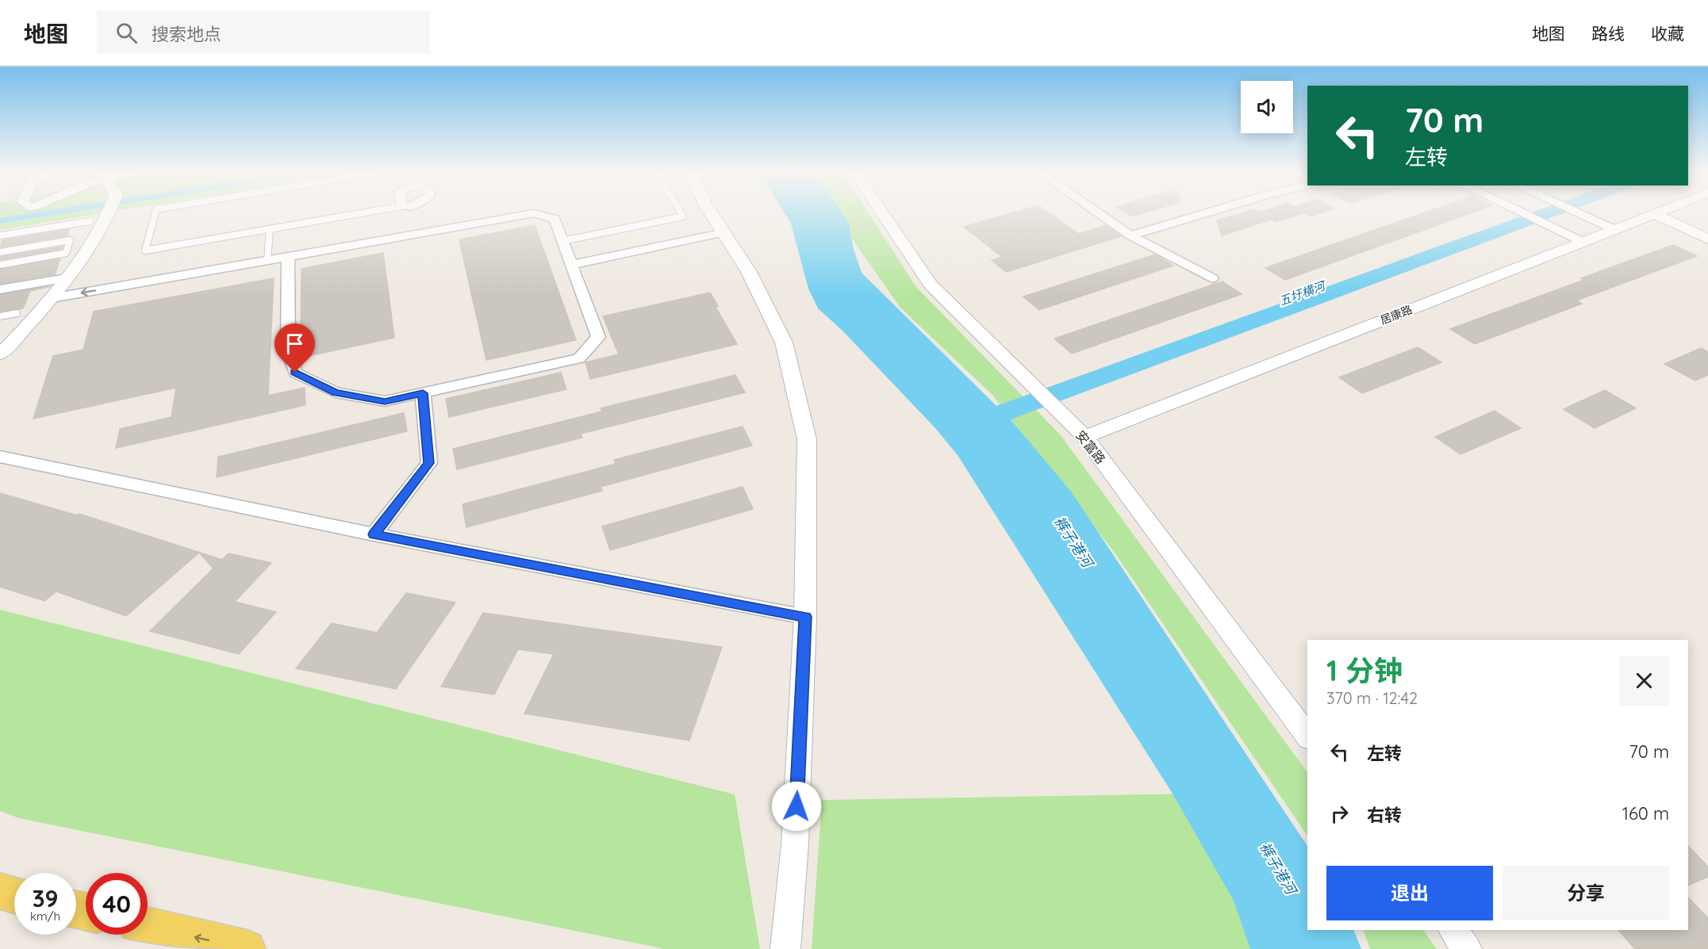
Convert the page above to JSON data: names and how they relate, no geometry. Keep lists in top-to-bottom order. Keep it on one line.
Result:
{"streets":{"street":["居康路","安富路"]},"crossings":[["居康路","安富路"]],"water":["五圩横河","裤子港河"],"page":{"header":"地图","search":"搜索地点","nav":["地图","路线","收藏"],"turn":["70 m","左转"],"heading":["1 分钟","370 m · 12:42"],"list":[{"name":"左转","value":"70 m"},{"name":"右转","value":"160 m"}],"buttons":["退出","分享"],"speed":"39 km/h","limit":"40"}}
